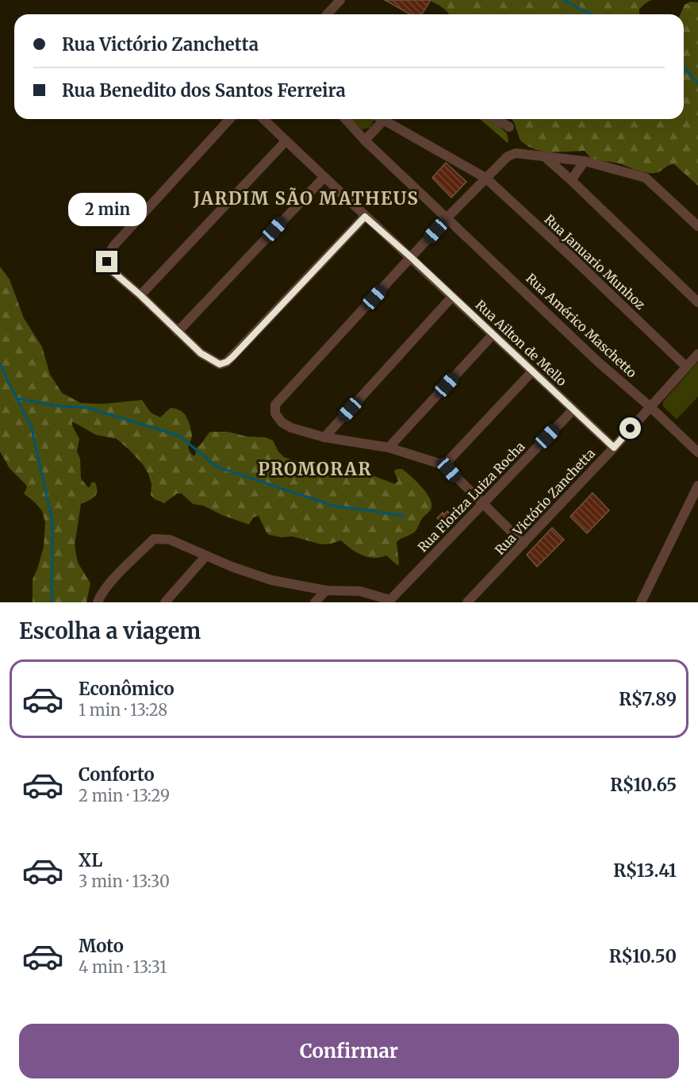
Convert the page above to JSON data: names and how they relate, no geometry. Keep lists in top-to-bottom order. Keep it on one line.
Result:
{"streets":{"street":["Rua Januario Munhoz","Rua Américo Maschetto","Rua Ailton de Mello","Rua Floriza Luiza Rocha","Rua Victório Zanchetta"]},"crossings":[["Rua Januario Munhoz","Rua Victório Zanchetta"],["Rua Américo Maschetto","Rua Victório Zanchetta"],["Rua Ailton de Mello","Rua Floriza Luiza Rocha"],["Rua Ailton de Mello","Rua Victório Zanchetta"]],"districts":["JARDIM SÃO MATHEUS","PROMORAR"],"page":{"banner":["Rua Victório Zanchetta","Rua Benedito dos Santos Ferreira"],"bubble":"2 min","heading":"Escolha a viagem","list":[{"name":"Econômico","note":"1 min · 13:28","value":"R$7.89"},{"name":"Conforto","note":"2 min · 13:29","value":"R$10.65"},{"name":"XL","note":"3 min · 13:30","value":"R$13.41"},{"name":"Moto","note":"4 min · 13:31","value":"R$10.50"}],"buttons":"Confirmar"}}
